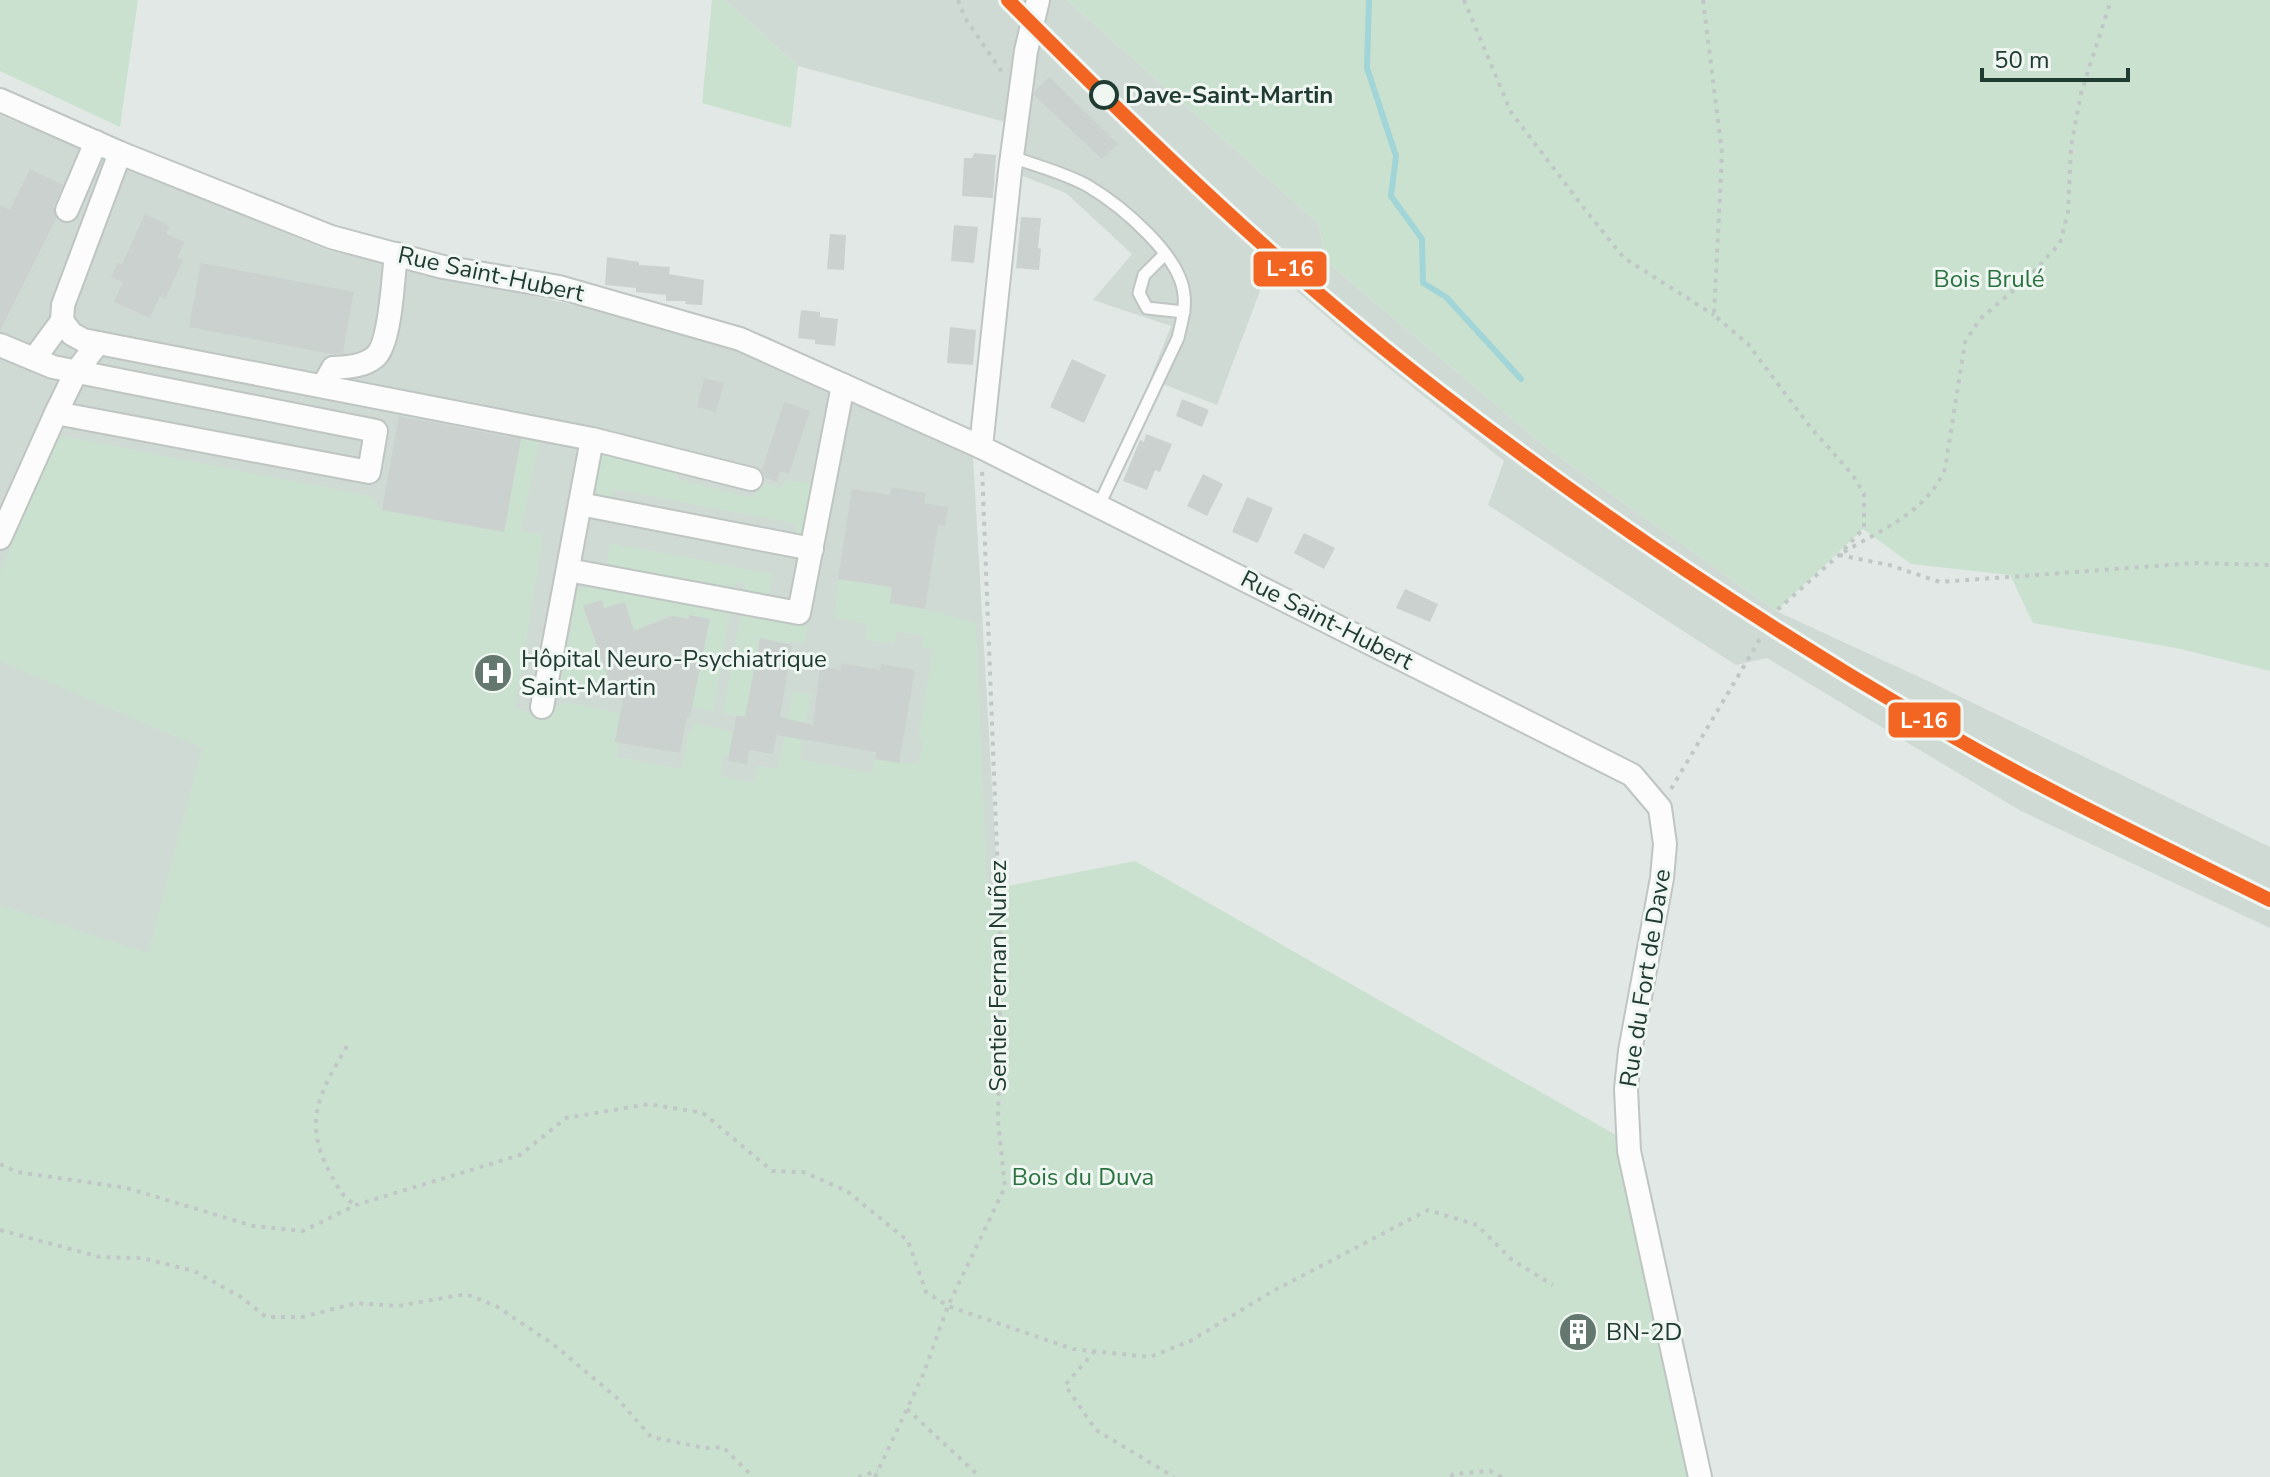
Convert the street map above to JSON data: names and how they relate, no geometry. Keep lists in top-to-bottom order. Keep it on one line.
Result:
{"streets":{"street":["Rue Saint-Hubert","Rue du Fort de Dave"],"path":["Sentier Fernan Nuñez"]},"crossings":[["Rue Saint-Hubert","Sentier Fernan Nuñez"],["Rue Saint-Hubert","Rue du Fort de Dave"]],"parks":["Bois Brulé","Bois du Duva"],"places":{"other":["Dave-Saint-Martin"],"hospital":["Hôpital Neuro-Psychiatrique Saint-Martin"],"building":["BN-2D"]},"lines":["transit line L-16"],"scale_bar":"50 m"}
